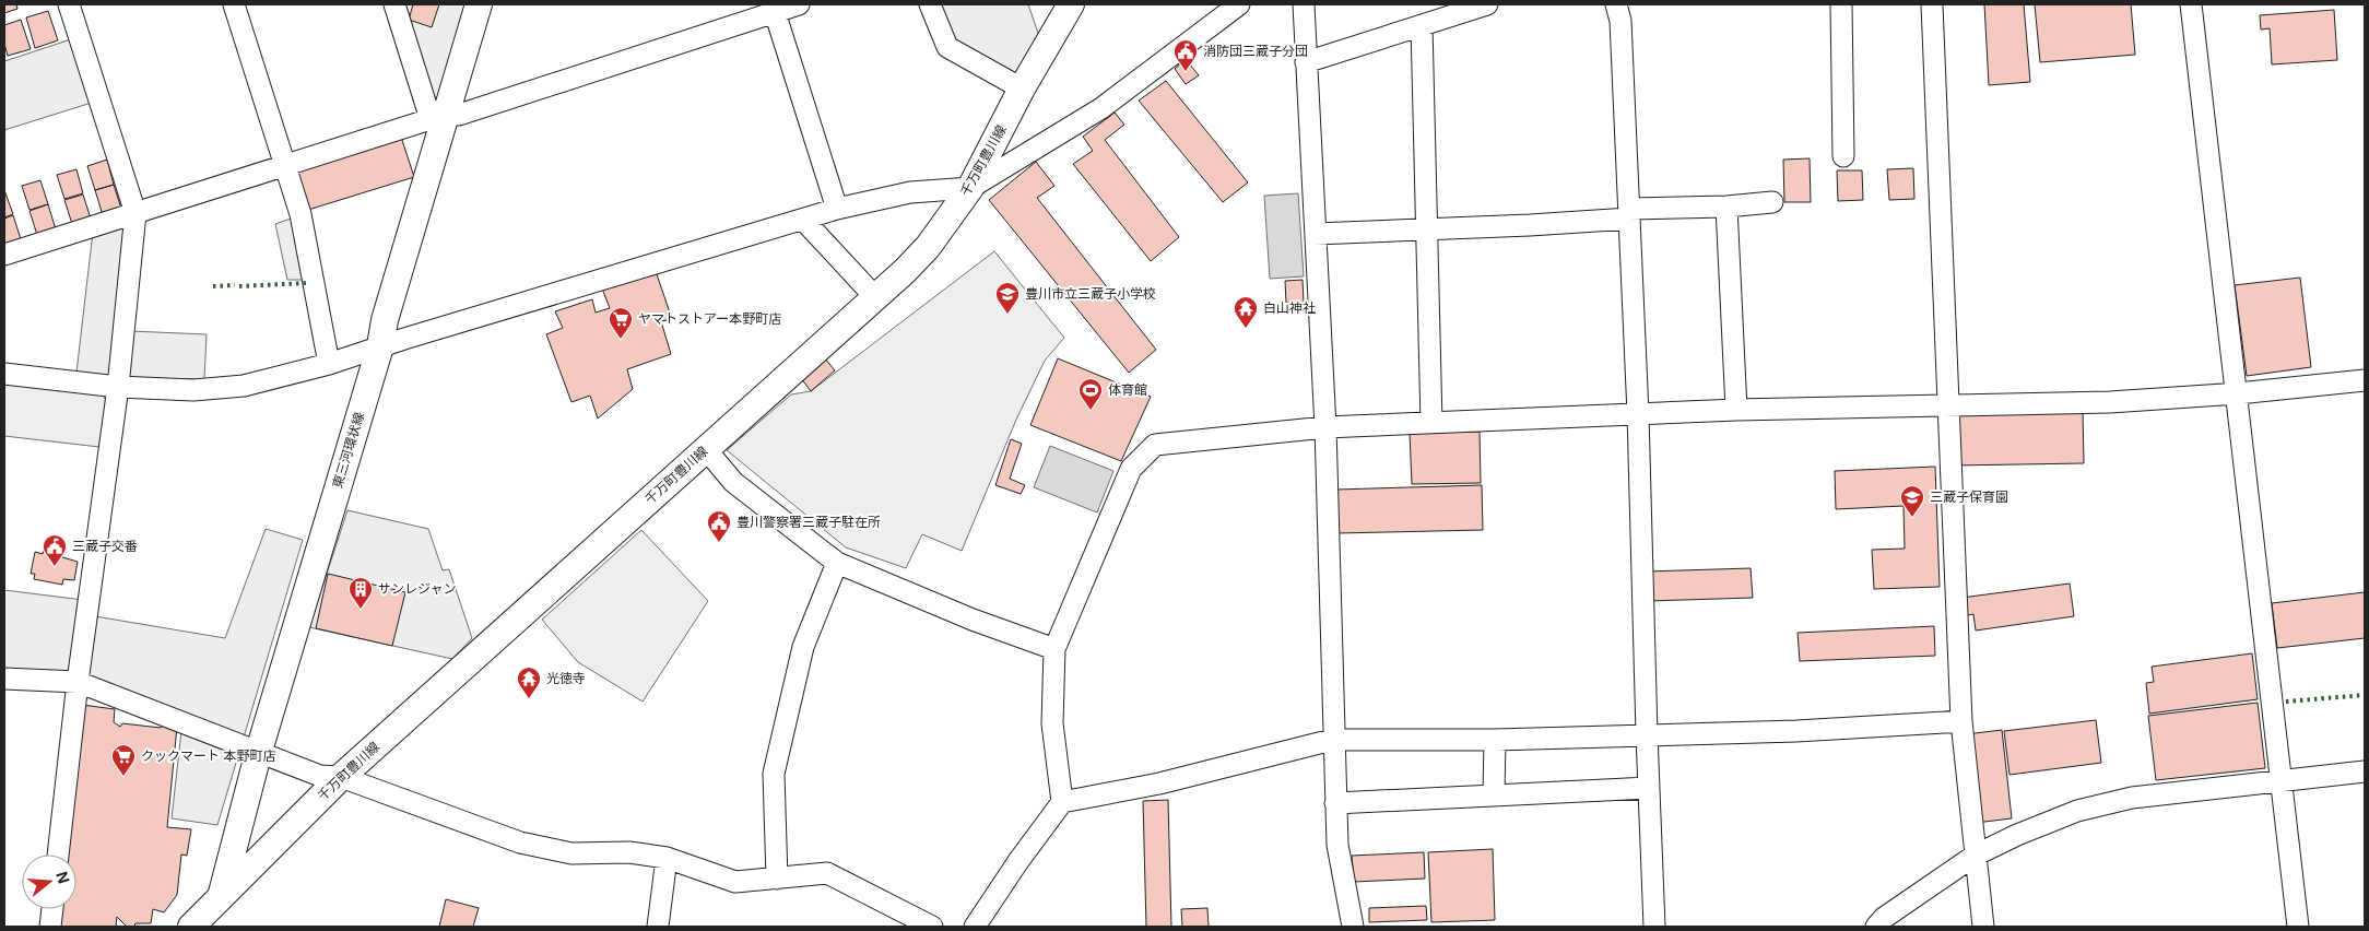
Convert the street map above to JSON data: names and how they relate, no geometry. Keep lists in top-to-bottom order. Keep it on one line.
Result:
{"streets":{"main road":["千万町豊川線","東三河環状線"]},"crossings":[["千万町豊川線","東三河環状線"]],"places":{"public building":["消防団三蔵子分団","豊川警察署三蔵子駐在所","三蔵子交番"],"school or university":["豊川市立三蔵子小学校","三蔵子保育園"],"temple":["白山神社","光徳寺"],"supermarket":["ヤマトストアー本野町店","クックマート 本野町店"],"sports":["体育館"],"building":["サンレジャン"]},"north":"right"}
